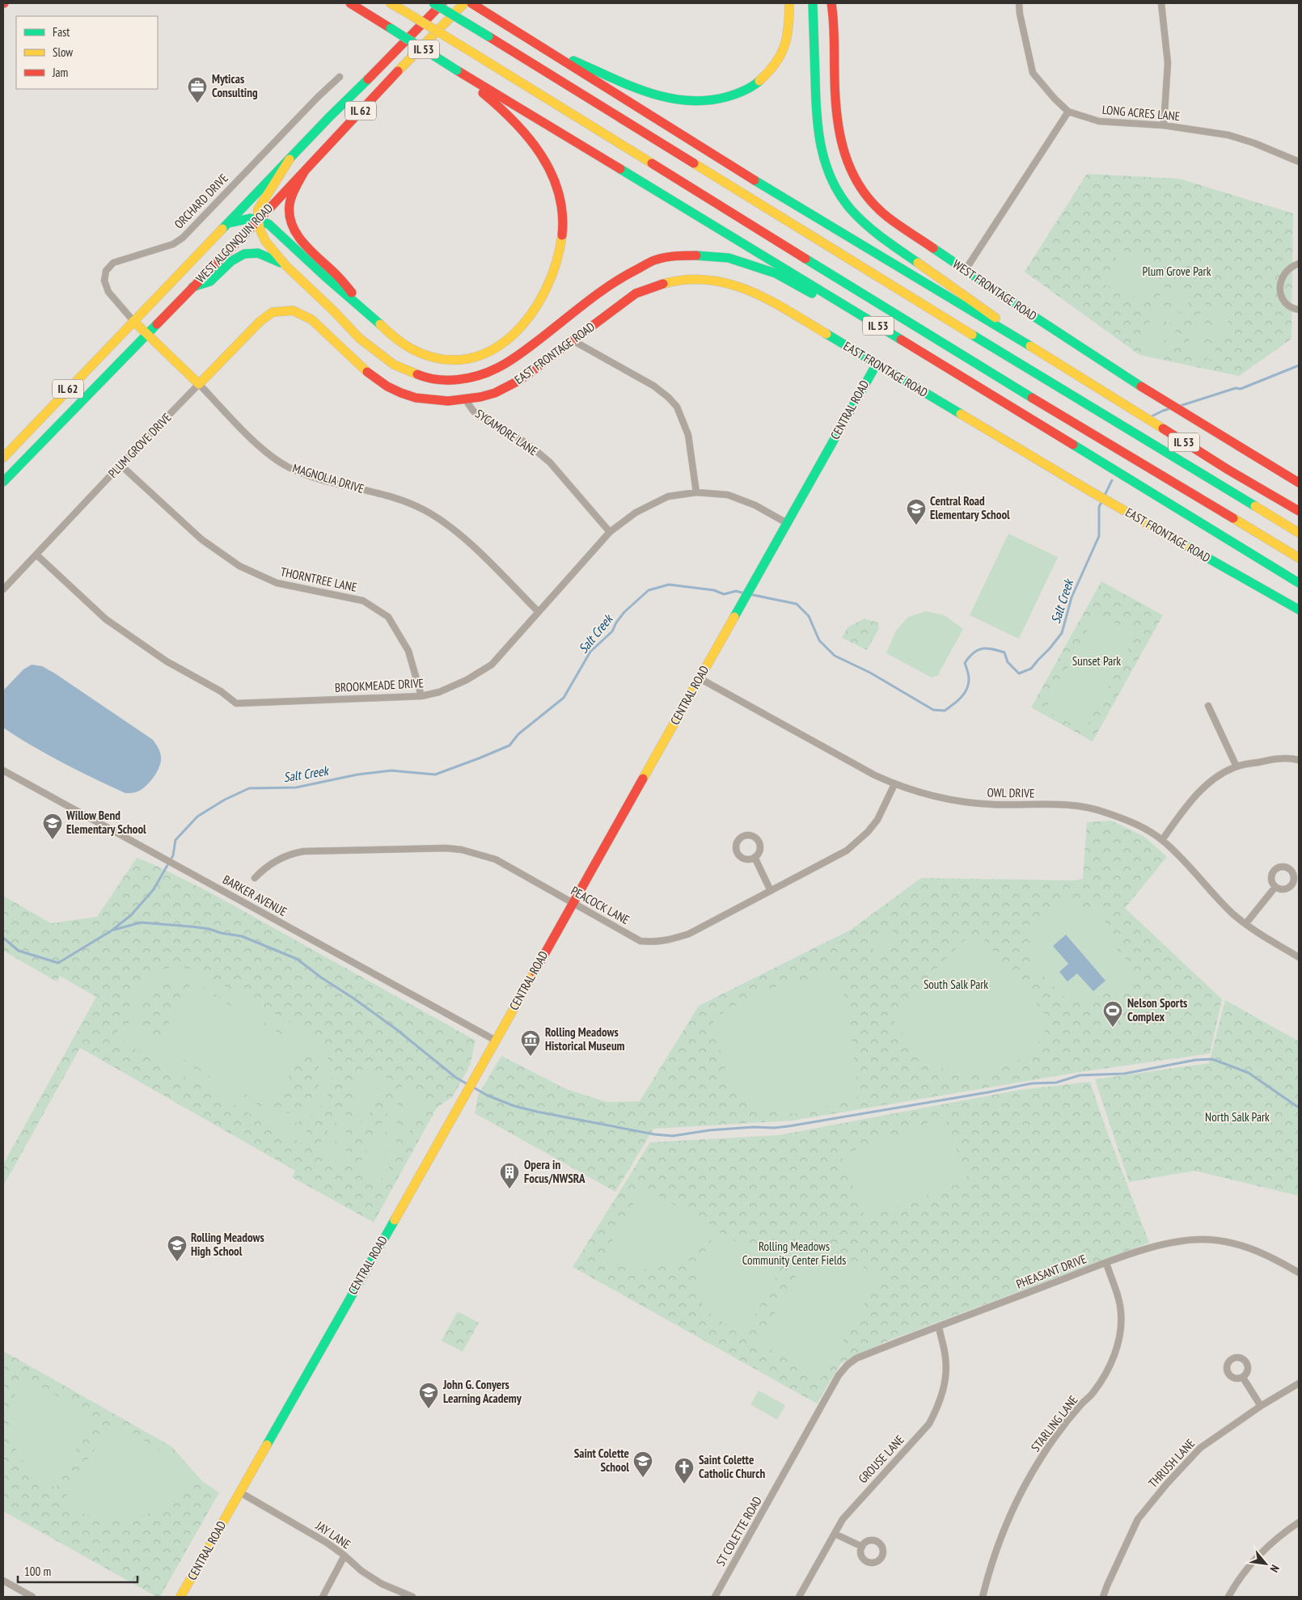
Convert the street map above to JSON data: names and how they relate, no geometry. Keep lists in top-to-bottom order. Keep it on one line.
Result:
{"streets":{"main road":["IL 53","IL 62","WEST ALGONQUIN ROAD","WEST FRONTAGE ROAD","EAST FRONTAGE ROAD","CENTRAL ROAD","SYCAMORE LANE","PLUM GROVE DRIVE","MAGNOLIA DRIVE"],"street":["LONG ACRES LANE","ORCHARD DRIVE","THORNTREE LANE","BROOKMEADE DRIVE","OWL DRIVE","BARKER AVENUE","PEACOCK LANE","PHEASANT DRIVE","STARLING LANE","GROUSE LANE","THRUSH LANE","ST COLETTE ROAD","JAY LANE"]},"crossings":[["ORCHARD DRIVE","WEST ALGONQUIN ROAD"],["ORCHARD DRIVE","MAGNOLIA DRIVE"],["WEST ALGONQUIN ROAD","MAGNOLIA DRIVE"],["EAST FRONTAGE ROAD","CENTRAL ROAD"],["EAST FRONTAGE ROAD","SYCAMORE LANE"],["CENTRAL ROAD","BROOKMEADE DRIVE"],["CENTRAL ROAD","OWL DRIVE"],["CENTRAL ROAD","BARKER AVENUE"],["CENTRAL ROAD","PEACOCK LANE"],["CENTRAL ROAD","JAY LANE"],["SYCAMORE LANE","PLUM GROVE DRIVE"],["SYCAMORE LANE","BROOKMEADE DRIVE"],["PLUM GROVE DRIVE","MAGNOLIA DRIVE"],["PLUM GROVE DRIVE","THORNTREE LANE"],["PLUM GROVE DRIVE","BROOKMEADE DRIVE"],["MAGNOLIA DRIVE","BROOKMEADE DRIVE"],["THORNTREE LANE","BROOKMEADE DRIVE"],["OWL DRIVE","PEACOCK LANE"],["PHEASANT DRIVE","STARLING LANE"],["PHEASANT DRIVE","GROUSE LANE"],["PHEASANT DRIVE","ST COLETTE ROAD"]],"water":["Salt Creek"],"parks":["Plum Grove Park","Sunset Park","South Salk Park","North Salk Park","Rolling Meadows Community Center Fields"],"places":{"office":["Myticas Consulting"],"school or university":["Central Road Elementary School","Willow Bend Elementary School","Rolling Meadows High School","John G. Conyers Learning Academy","Saint Colette School"],"sports":["Nelson Sports Complex"],"museum":["Rolling Meadows Historical Museum"],"building":["Opera in Focus/NWSRA"],"church":["Saint Colette Catholic Church"]},"legend":["Fast","Slow","Jam"],"scale_bar":"100 m","north":"bottom right"}
